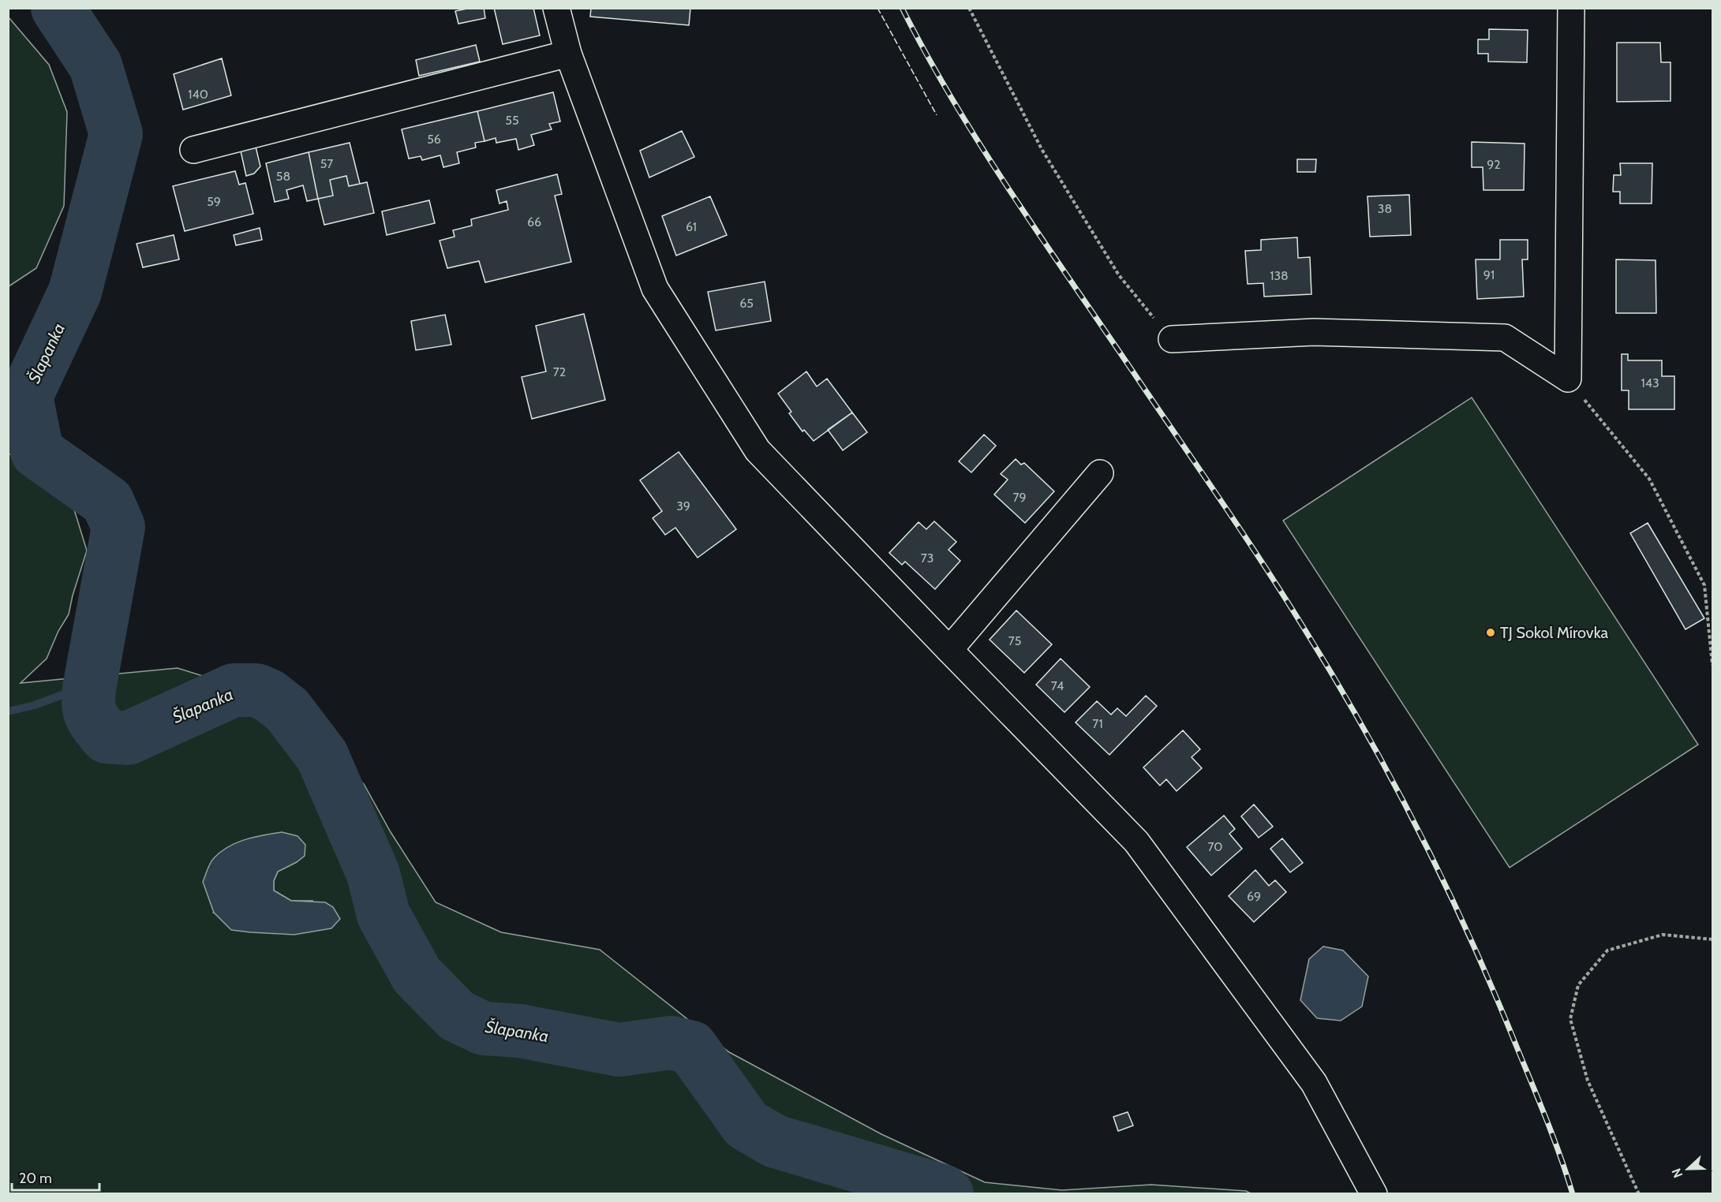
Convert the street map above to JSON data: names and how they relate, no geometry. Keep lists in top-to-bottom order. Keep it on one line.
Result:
{"water":["Šlapanka"],"places":["TJ Sokol Mírovka"],"house_numbers":["140","55","56","57","92","58","59","38","66","61","91","138","65","72","143","79","39","73","75","74","71","70","69"],"scale_bar":"20 m","north":"left"}
